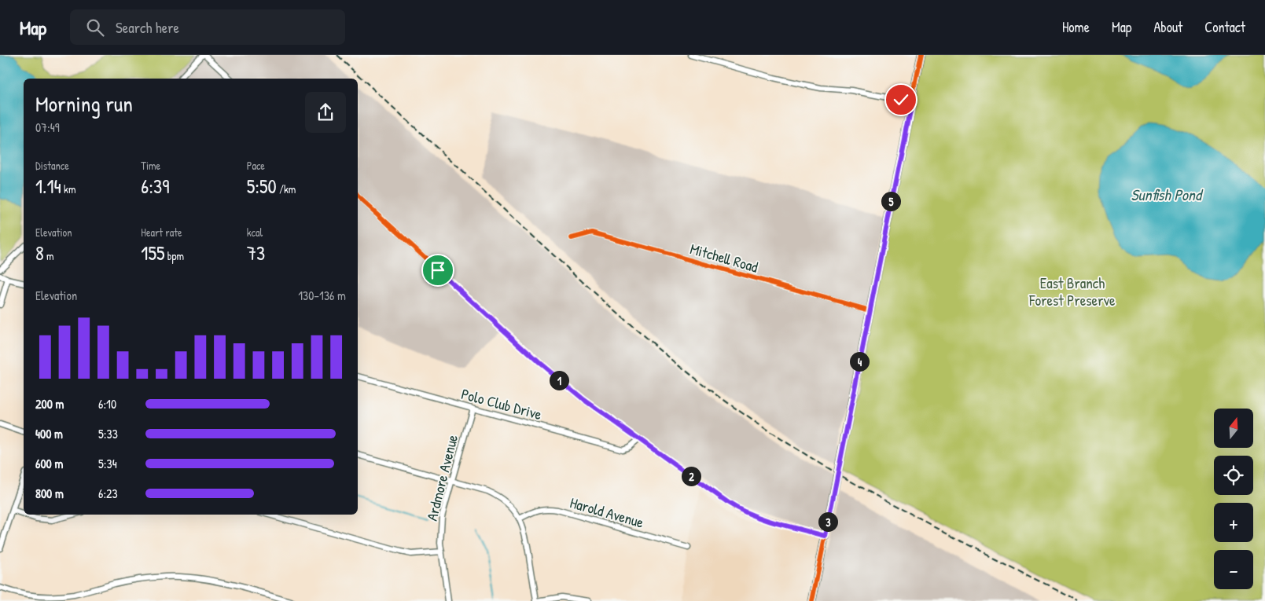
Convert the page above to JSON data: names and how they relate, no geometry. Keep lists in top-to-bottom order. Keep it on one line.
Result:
{"streets":{"street":["Mitchell Road","Polo Club Drive","Ardmore Avenue","Harold Avenue"]},"crossings":[["Polo Club Drive","Ardmore Avenue"]],"water":["Sunfish Pond"],"parks":["East Branch Forest Preserve"],"north":"top","page":{"header":"Map","search":"Search here","nav":["Home","Map","About","Contact"],"heading":["Morning run","07:49"],"stats":[["Distance","1.14 km"],["Time","6:39"],["Pace","5:50 /km"],["Elevation","8 m"],["Heart rate","155 bpm"],["kcal","73"]],"pins":["5","4","1","2","3"],"chart":["Elevation","130–136 m"],"list":[{"name":"200 m","note":"6:10"},{"name":"400 m","note":"5:33"},{"name":"600 m","note":"5:34"},{"name":"800 m","note":"6:23"}],"map_buttons":["+","−"]}}
